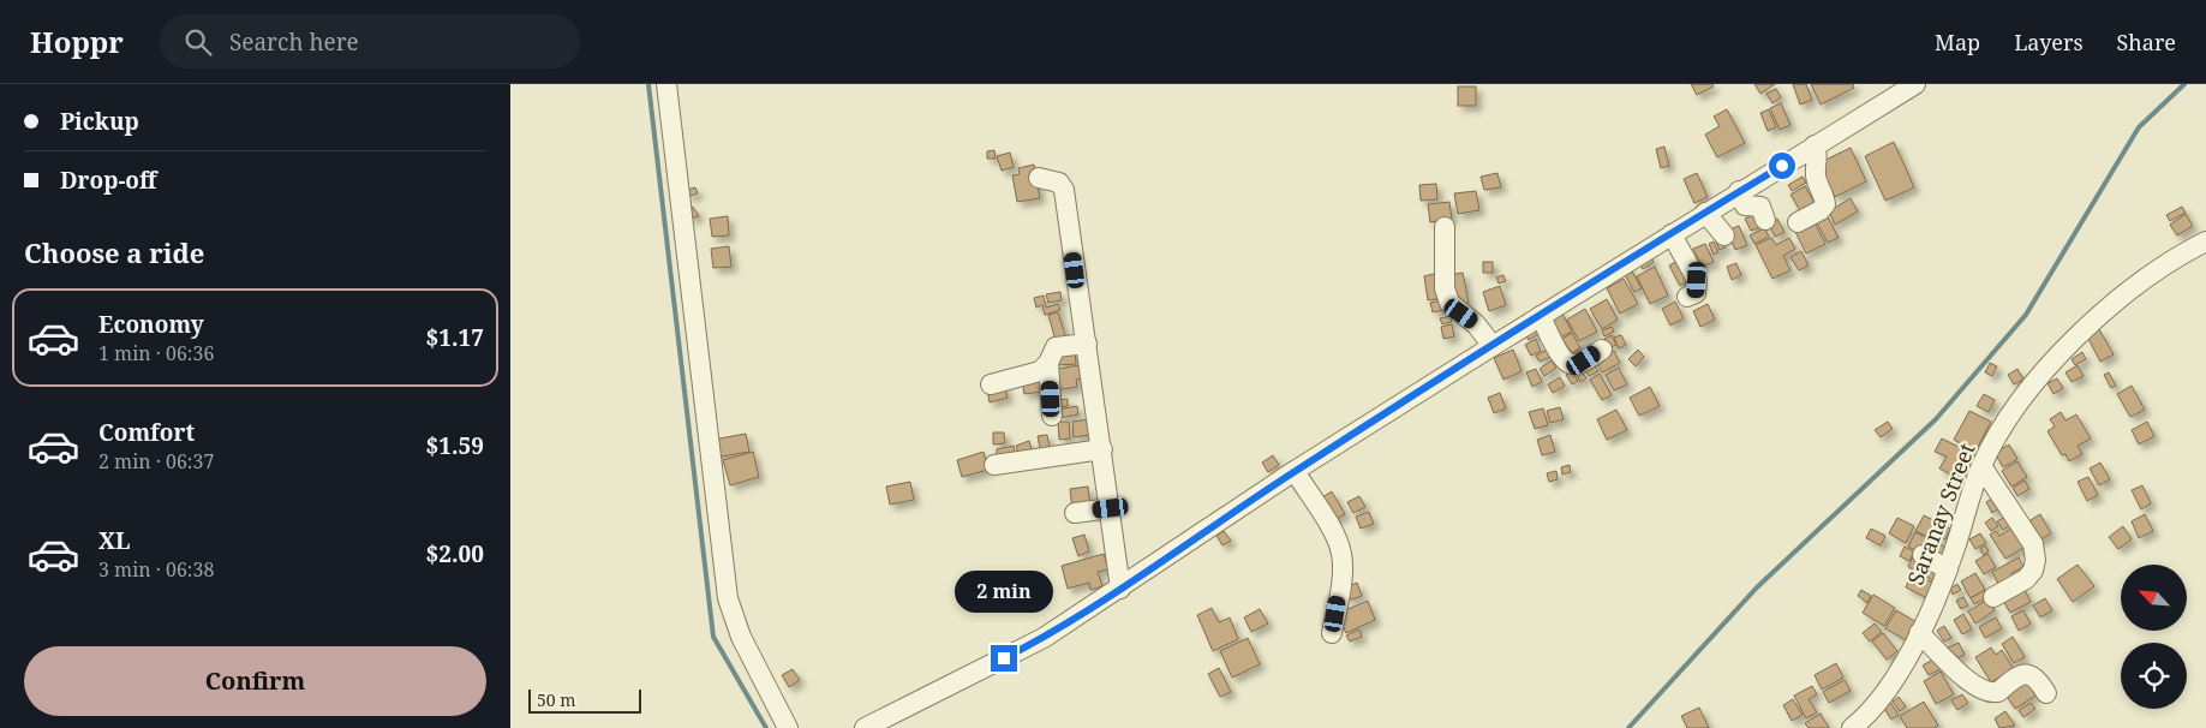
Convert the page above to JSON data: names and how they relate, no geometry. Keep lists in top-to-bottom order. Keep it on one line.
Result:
{"streets":{"street":["Saranay Street"]},"scale_bar":"50 m","north":"top left","page":{"header":"Hoppr","search":"Search here","nav":["Map","Layers","Share"],"banner":["Pickup","Drop-off"],"heading":"Choose a ride","list":[{"name":"Economy","note":"1 min · 06:36","value":"$1.17"},{"name":"Comfort","note":"2 min · 06:37","value":"$1.59"},{"name":"XL","note":"3 min · 06:38","value":"$2.00"}],"bubble":"2 min","buttons":"Confirm","scale":"50 m"}}
